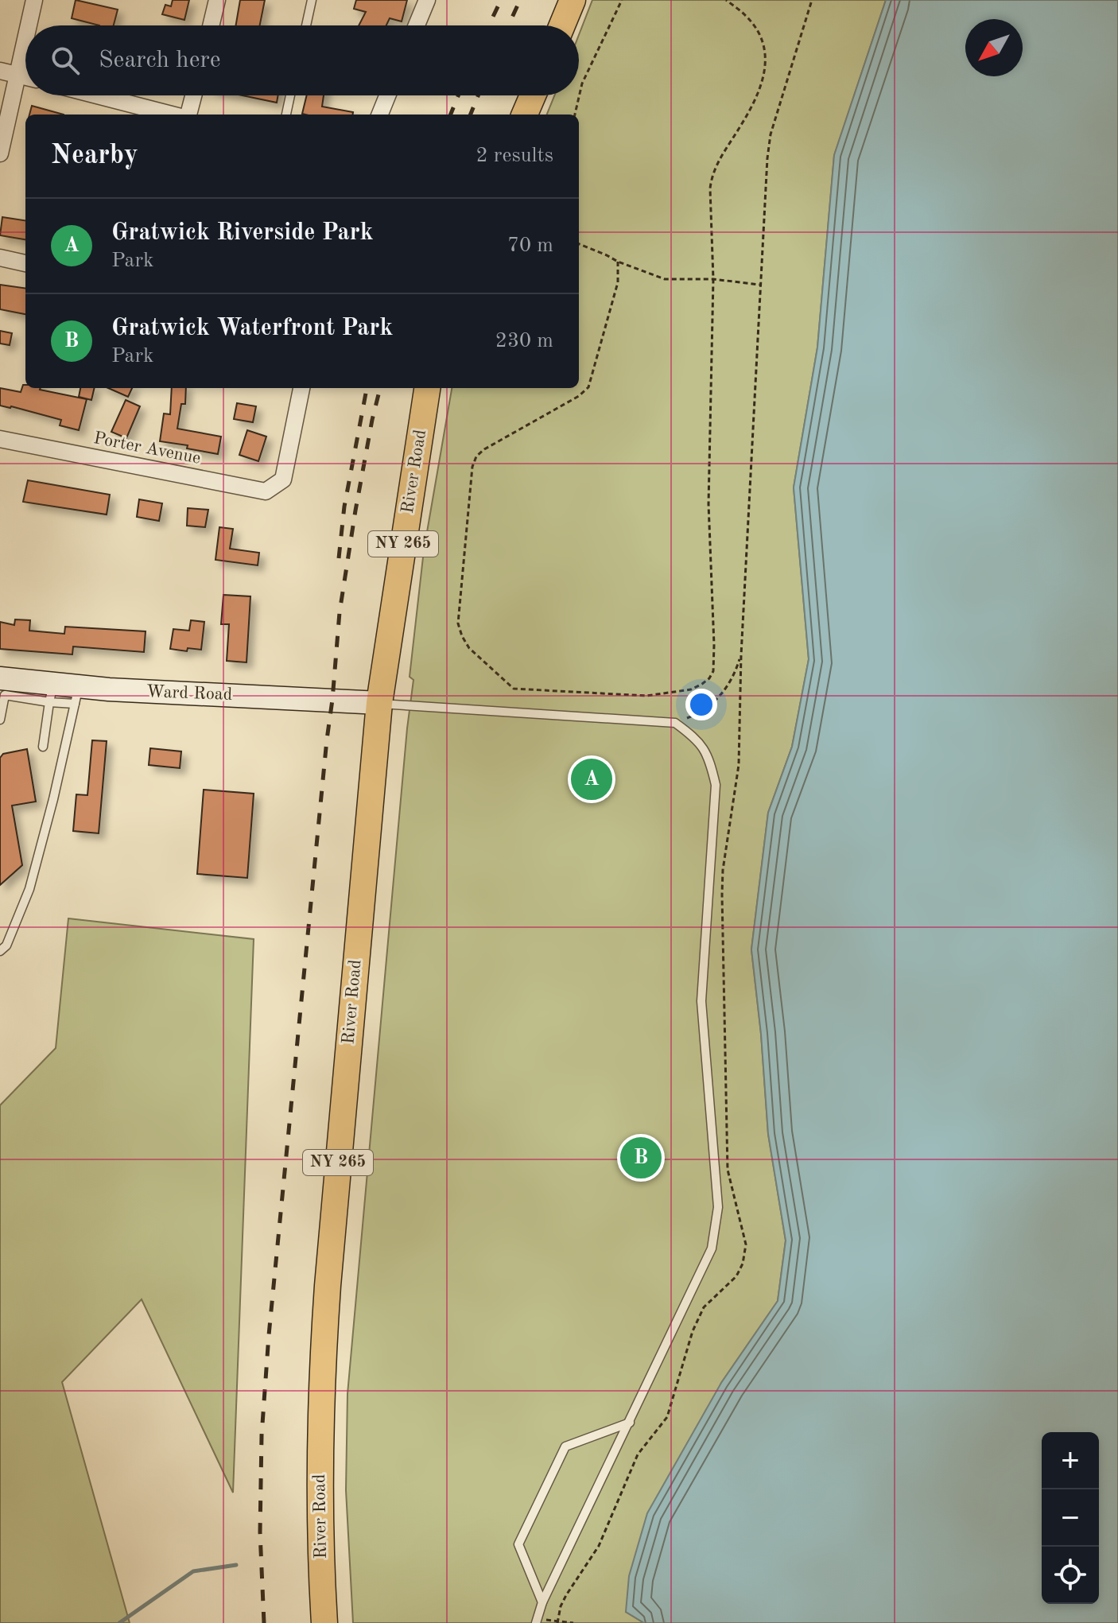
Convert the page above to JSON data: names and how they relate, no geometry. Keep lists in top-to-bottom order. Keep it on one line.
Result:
{"streets":{"main road":["River Road","NY 265","Ward Road"],"street":["Porter Avenue"]},"crossings":[["River Road","Ward Road"]],"north":"bottom left","page":{"search":"Search here","heading":["Nearby","2 results"],"list":[{"mark":"A","name":"Gratwick Riverside Park","note":"Park","value":"70 m"},{"mark":"B","name":"Gratwick Waterfront Park","note":"Park","value":"230 m"}],"pins":["A","B"],"map_buttons":["+","−"]}}
